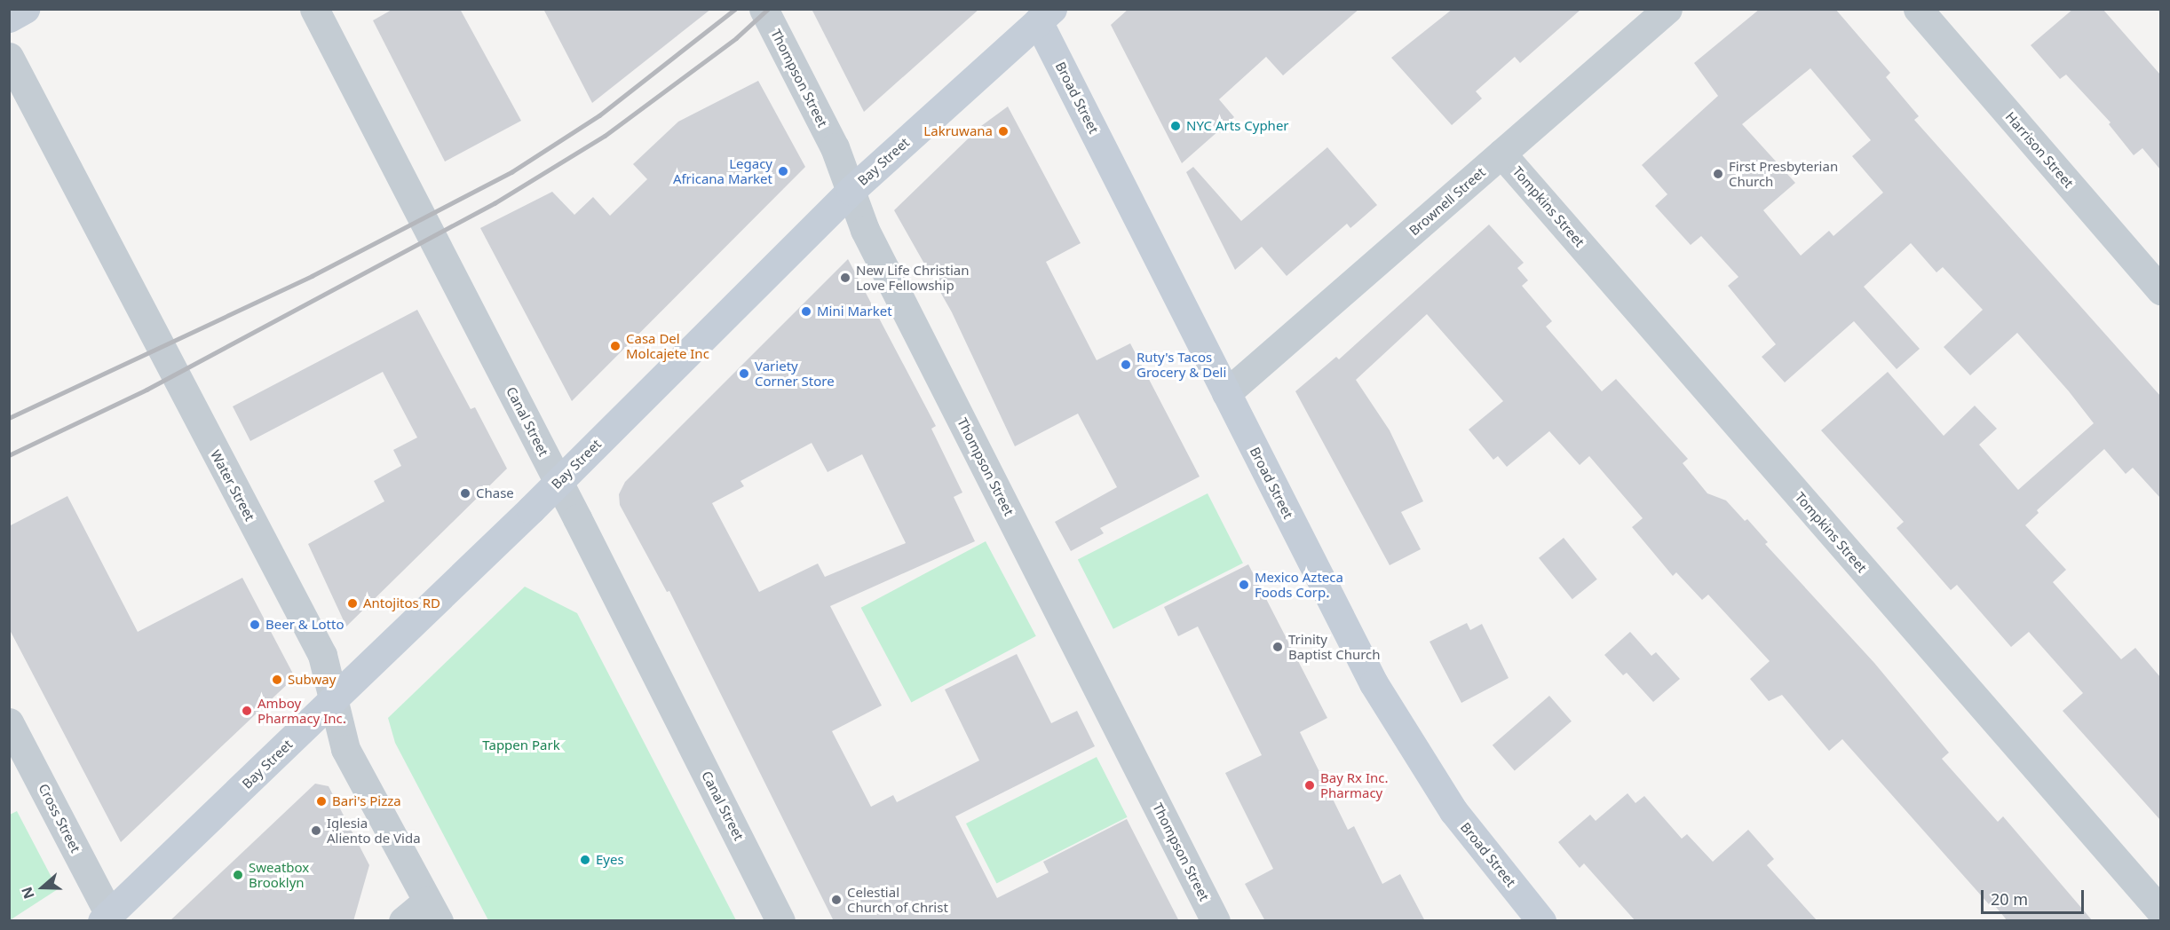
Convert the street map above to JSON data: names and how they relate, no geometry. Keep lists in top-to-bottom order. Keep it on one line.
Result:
{"streets":{"main road":["Broad Street","Bay Street"],"street":["Thompson Street","Harrison Street","Brownell Street","Tompkins Street","Canal Street","Water Street","Cross Street"]},"crossings":[["Thompson Street","Bay Street"],["Broad Street","Bay Street"],["Broad Street","Brownell Street"],["Bay Street","Canal Street"],["Bay Street","Water Street"],["Bay Street","Cross Street"],["Brownell Street","Tompkins Street"]],"parks":["Tappen Park"],"places":["NYC Arts Cypher","Lakruwana","Legacy Africana Market","First Presbyterian Church","New Life Christian Love Fellowship","Mini Market","Casa Del Molcajete Inc","Ruty's Tacos Grocery & Deli","Variety Corner Store","Chase","Mexico Azteca Foods Corp.","Antojitos RD","Beer & Lotto","Trinity Baptist Church","Subway","Amboy Pharmacy Inc.","Bay Rx Inc. Pharmacy","Bari's Pizza","Iglesia Aliento de Vida","Eyes","Sweatbox Brooklyn","Celestial Church of Christ"],"scale_bar":"20 m","north":"left"}
